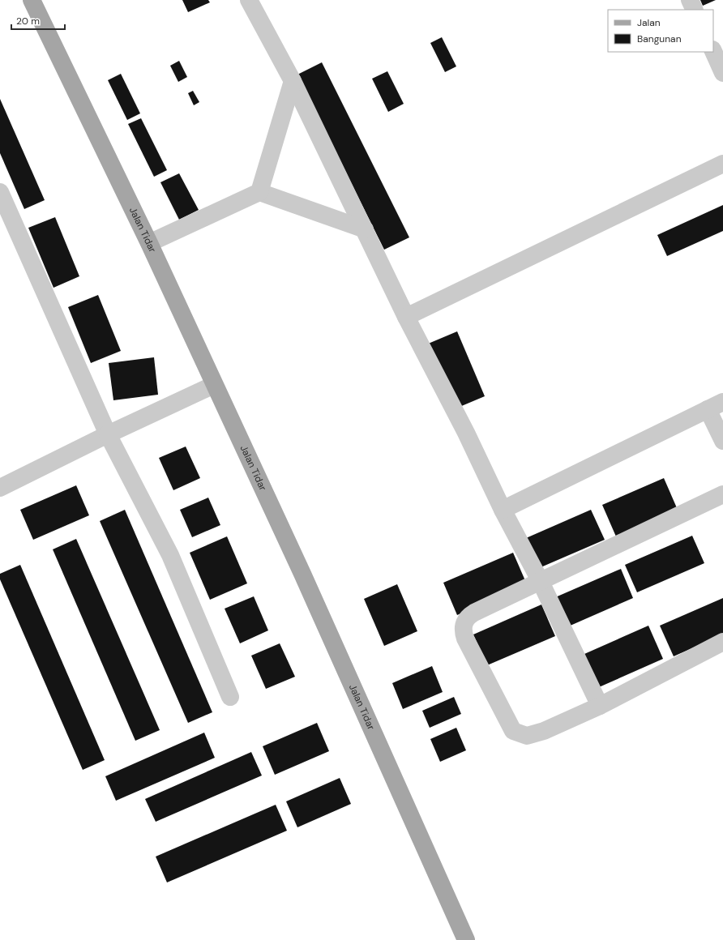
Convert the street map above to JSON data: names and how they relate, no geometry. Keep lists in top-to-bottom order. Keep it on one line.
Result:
{"streets":{"main road":["Jalan Tidar"]},"legend":["Jalan","Bangunan"],"scale_bar":"20 m"}
